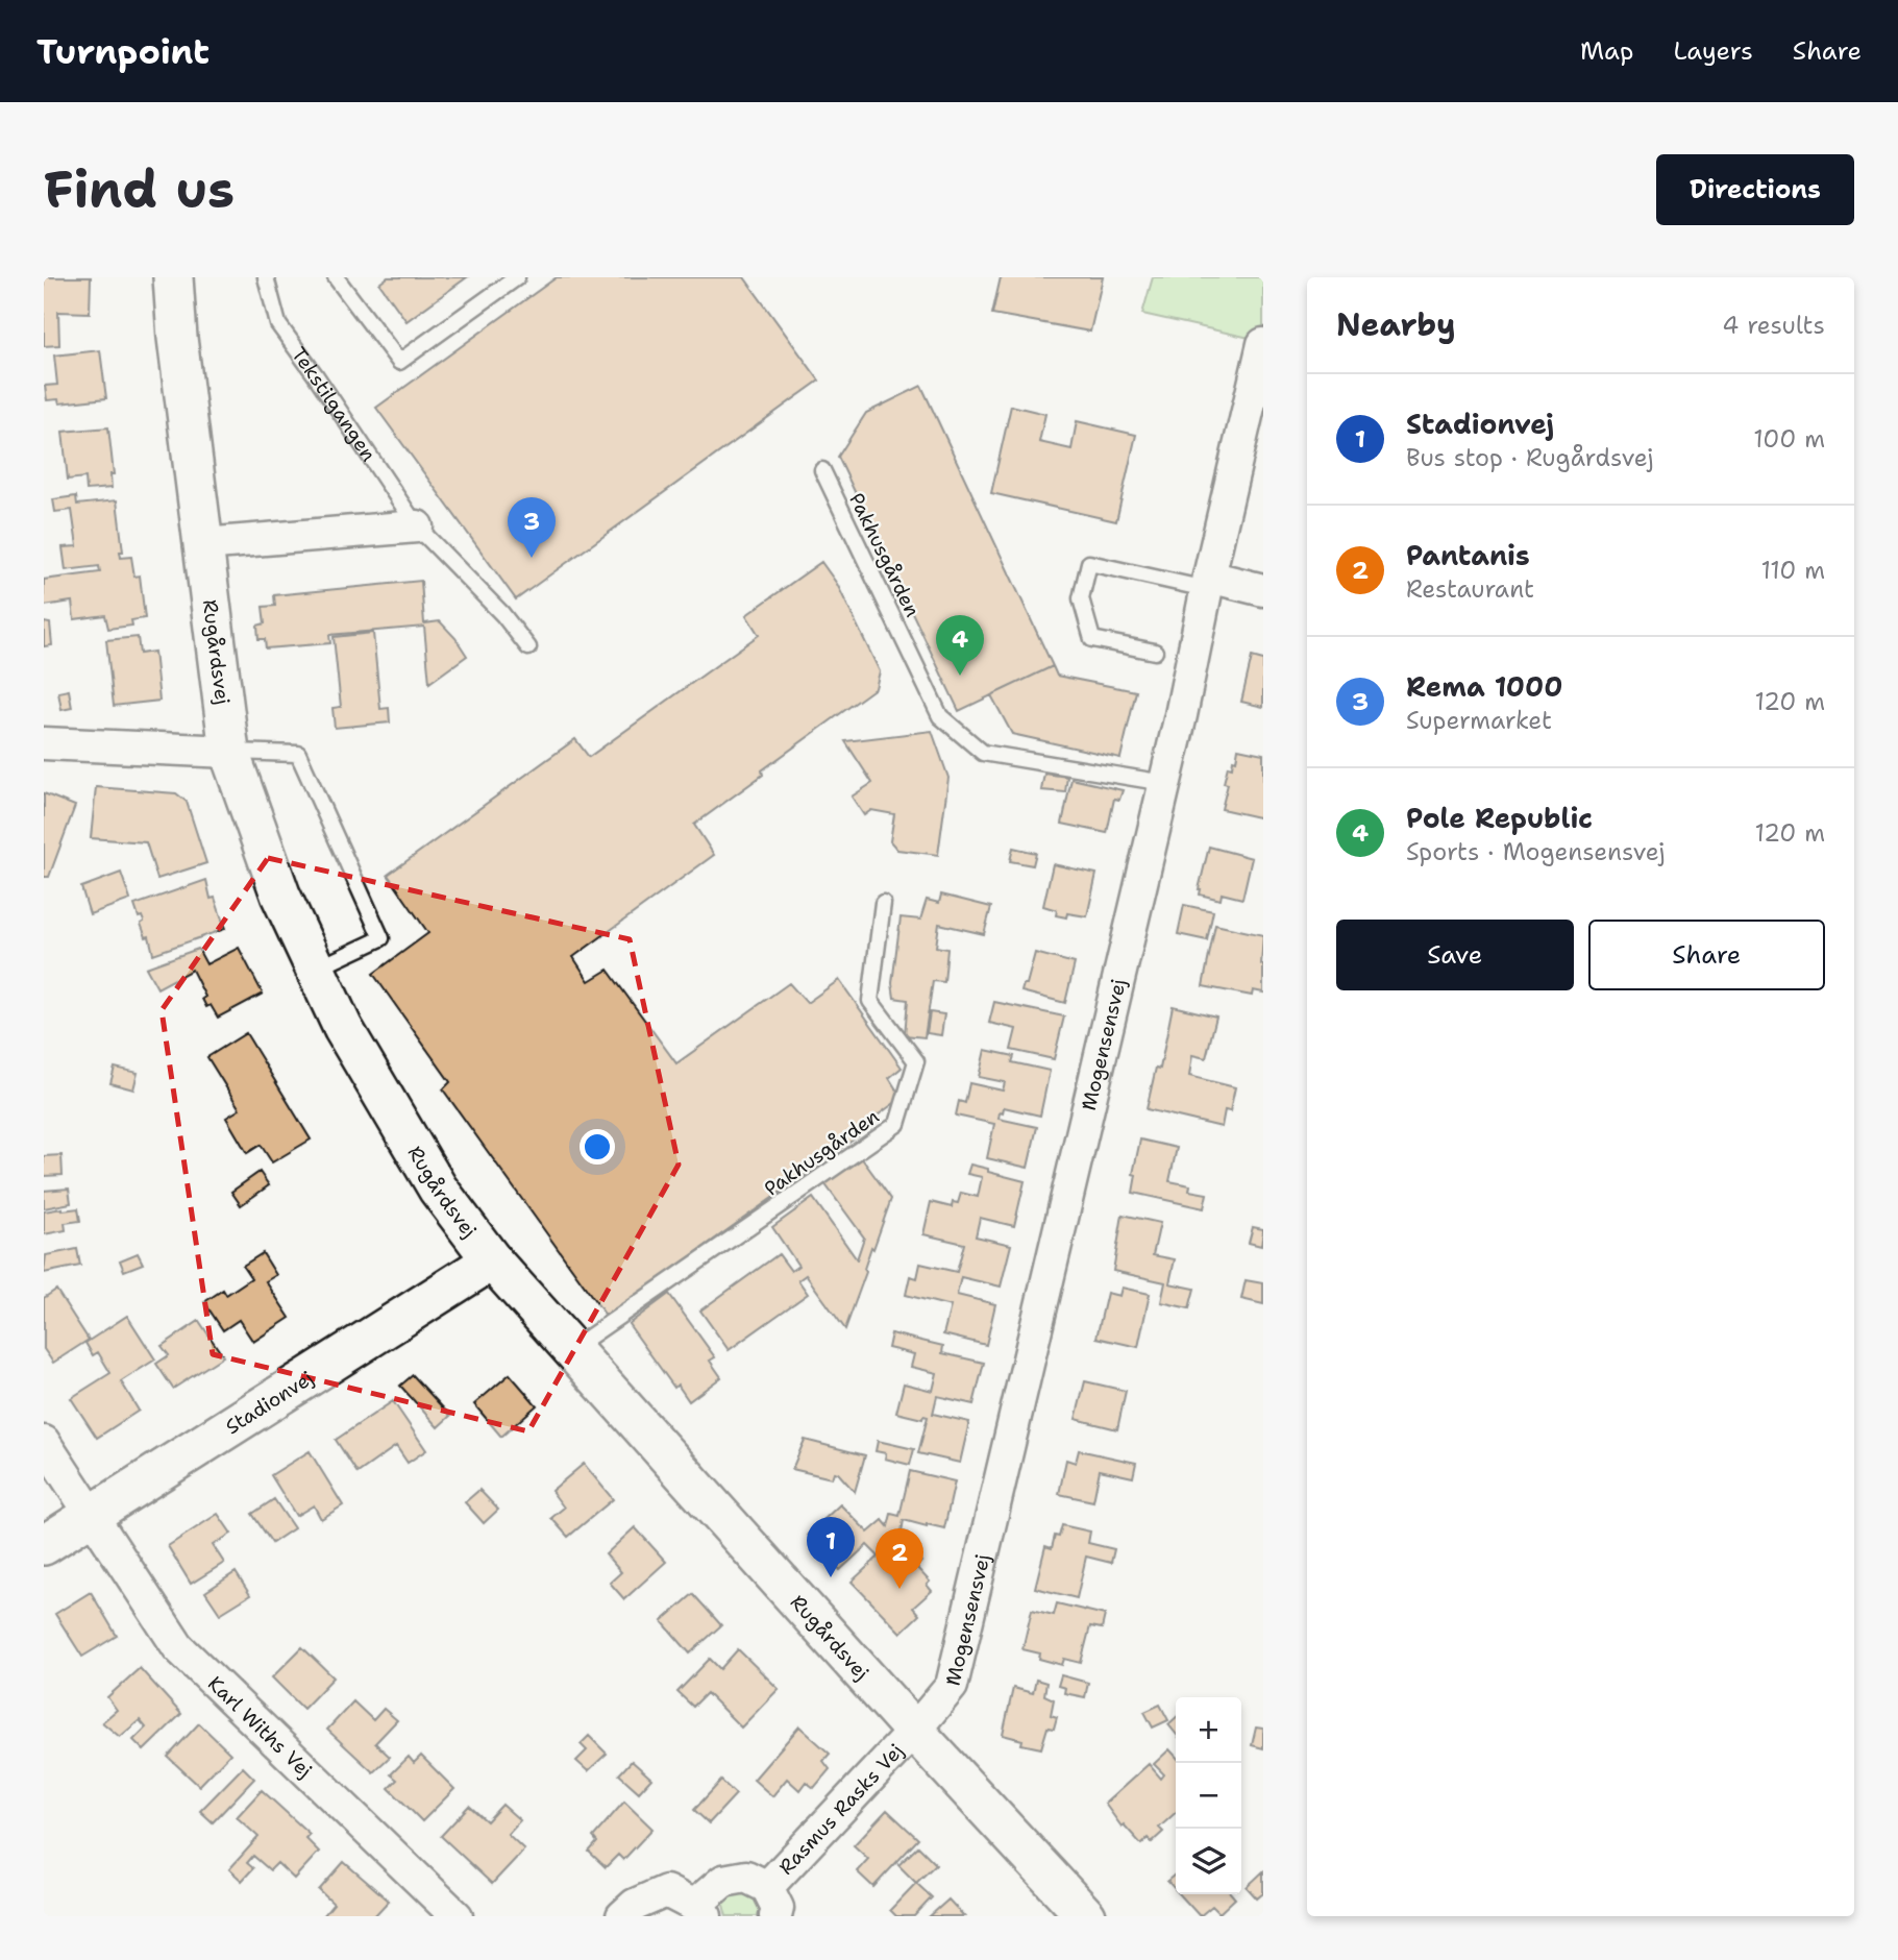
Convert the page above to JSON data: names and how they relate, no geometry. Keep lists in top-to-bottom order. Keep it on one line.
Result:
{"streets":{"street":["Rugårdsvej","Mogensensvej","Stadionvej","Karl Withs Vej","Rasmus Rasks Vej"],"lane":["Tekstilgangen","Pakhusgården"]},"crossings":[["Pakhusgården","Rugårdsvej"],["Pakhusgården","Mogensensvej"],["Rugårdsvej","Mogensensvej"],["Rugårdsvej","Stadionvej"],["Rugårdsvej","Rasmus Rasks Vej"],["Mogensensvej","Rasmus Rasks Vej"],["Stadionvej","Karl Withs Vej"]],"page":{"header":"Turnpoint","nav":["Map","Layers","Share"],"buttons":["Directions",["Save","Share"]],"title":"Find us","heading":["Nearby","4 results"],"list":[{"mark":"1","name":"Stadionvej","note":"Bus stop · Rugårdsvej","value":"100 m"},{"mark":"2","name":"Pantanis","note":"Restaurant","value":"110 m"},{"mark":"3","name":"Rema 1000","note":"Supermarket","value":"120 m"},{"mark":"4","name":"Pole Republic","note":"Sports · Mogensensvej","value":"120 m"}],"pins":["3","4","1","2"],"map_buttons":["+","−"]}}
